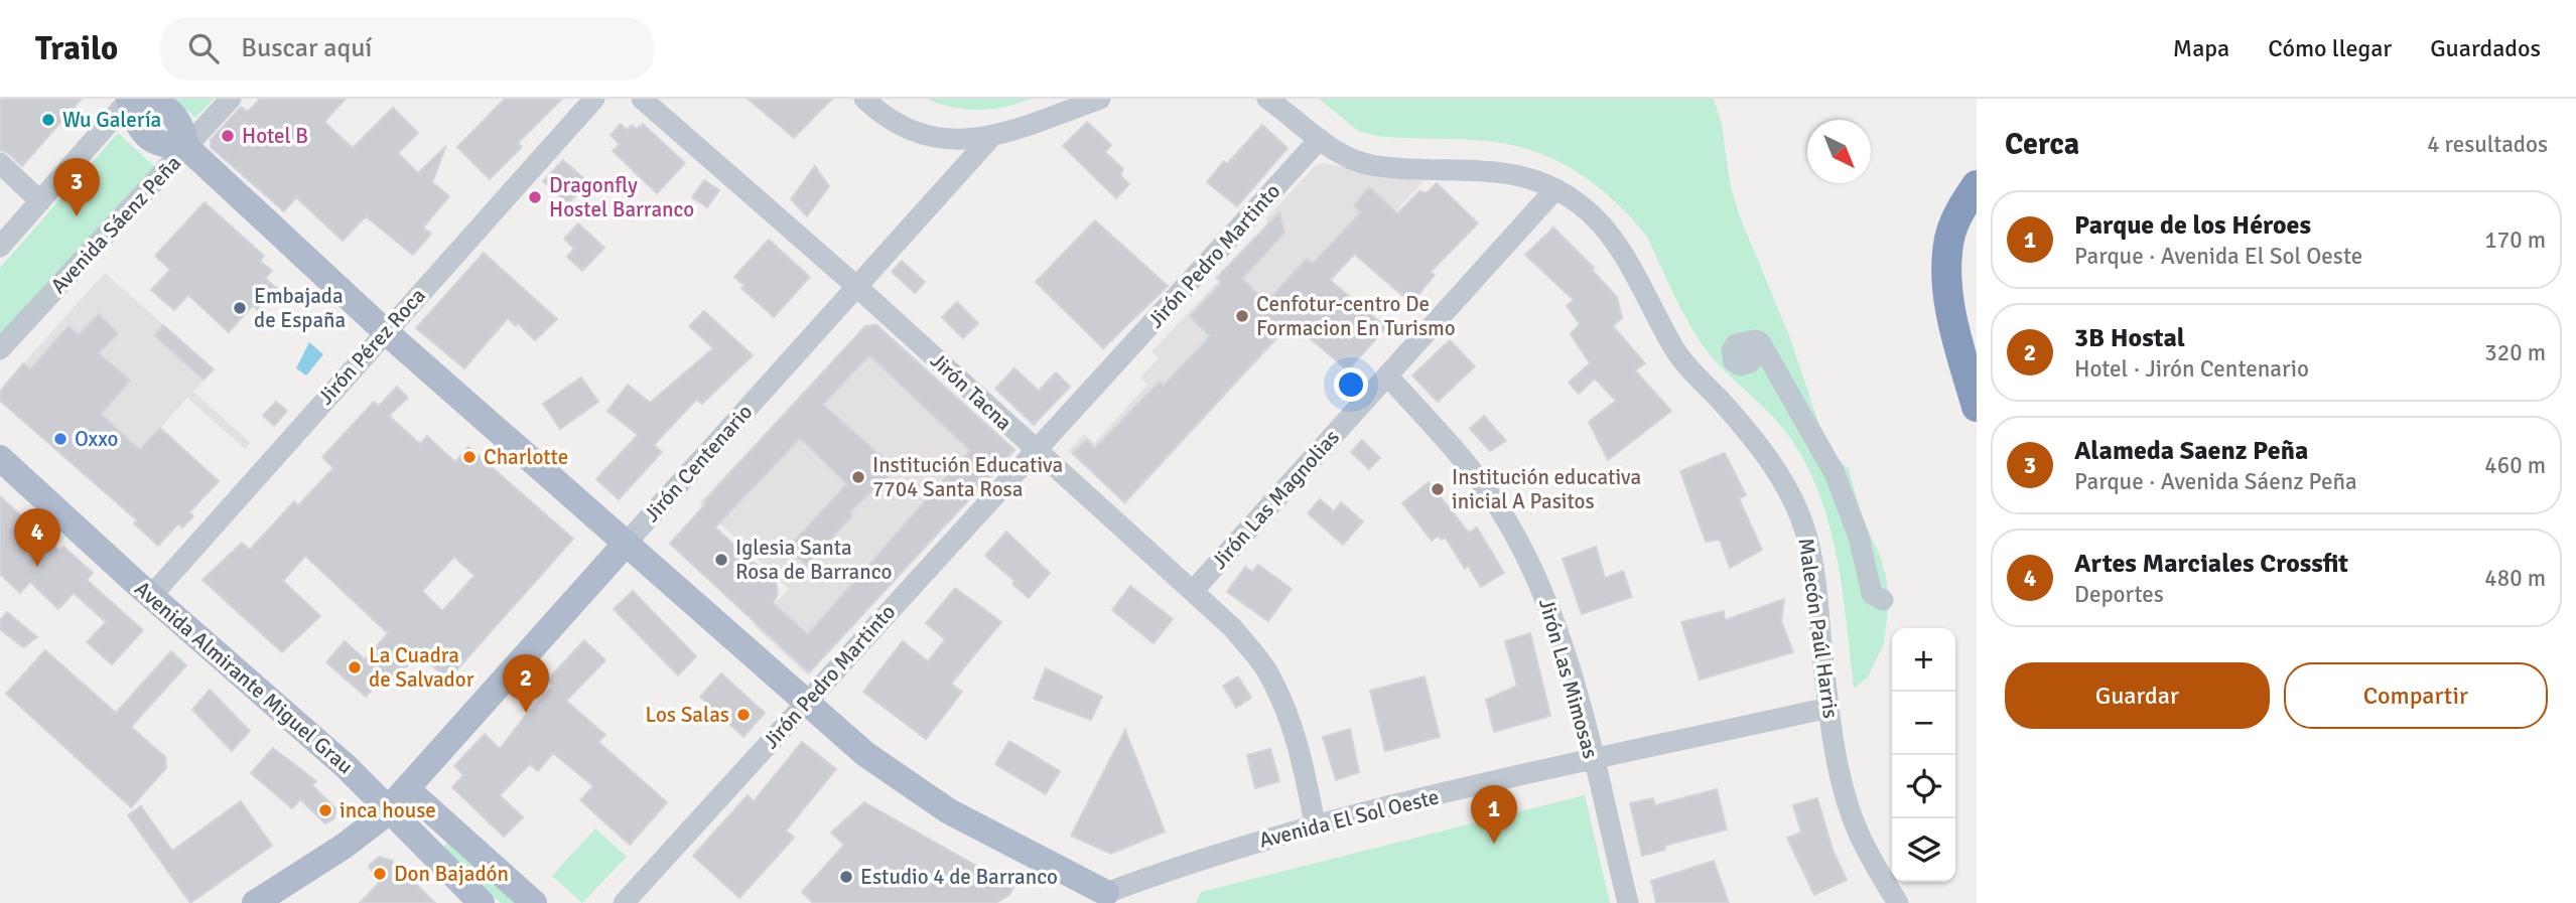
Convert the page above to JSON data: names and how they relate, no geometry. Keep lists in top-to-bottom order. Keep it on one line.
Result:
{"streets":{"main road":["Jirón Centenario","Avenida Almirante Miguel Grau"],"street":["Avenida Sáenz Peña","Jirón Pedro Martinto","Jirón Pérez Roca","Jirón Tacna","Jirón Las Magnolias","Malecón Paúl Harris","Jirón Las Mimosas","Avenida El Sol Oeste"]},"crossings":[["Jirón Pedro Martinto","Jirón Tacna"],["Jirón Pedro Martinto","Malecón Paúl Harris"],["Jirón Pérez Roca","Avenida Almirante Miguel Grau"],["Jirón Tacna","Jirón Centenario"],["Jirón Tacna","Jirón Las Magnolias"],["Jirón Tacna","Avenida El Sol Oeste"],["Jirón Centenario","Avenida Almirante Miguel Grau"],["Jirón Las Magnolias","Malecón Paúl Harris"],["Jirón Las Magnolias","Jirón Las Mimosas"],["Malecón Paúl Harris","Avenida El Sol Oeste"],["Jirón Las Mimosas","Avenida El Sol Oeste"]],"places":["Wu Galería","Hotel B","Dragonfly Hostel Barranco","Embajada de España","Cenfotur-centro De Formacion En Turismo","Oxxo","Charlotte","Institución Educativa 7704 Santa Rosa","Institución educativa inicial A Pasitos","Iglesia Santa Rosa de Barranco","La Cuadra de Salvador","Los Salas","inca house","Don Bajadón","Estudio 4 de Barranco"],"north":"bottom right","page":{"header":"Trailo","search":"Buscar aquí","nav":["Mapa","Cómo llegar","Guardados"],"heading":["Cerca","4 resultados"],"pins":["3","4","2","1"],"list":[{"mark":"1","name":"Parque de los Héroes","note":"Parque · Avenida El Sol Oeste","value":"170 m"},{"mark":"2","name":"3B Hostal","note":"Hotel · Jirón Centenario","value":"320 m"},{"mark":"3","name":"Alameda Saenz Peña","note":"Parque · Avenida Sáenz Peña","value":"460 m"},{"mark":"4","name":"Artes Marciales Crossfit","note":"Deportes","value":"480 m"}],"map_buttons":["+","−"],"buttons":["Guardar","Compartir"]}}
